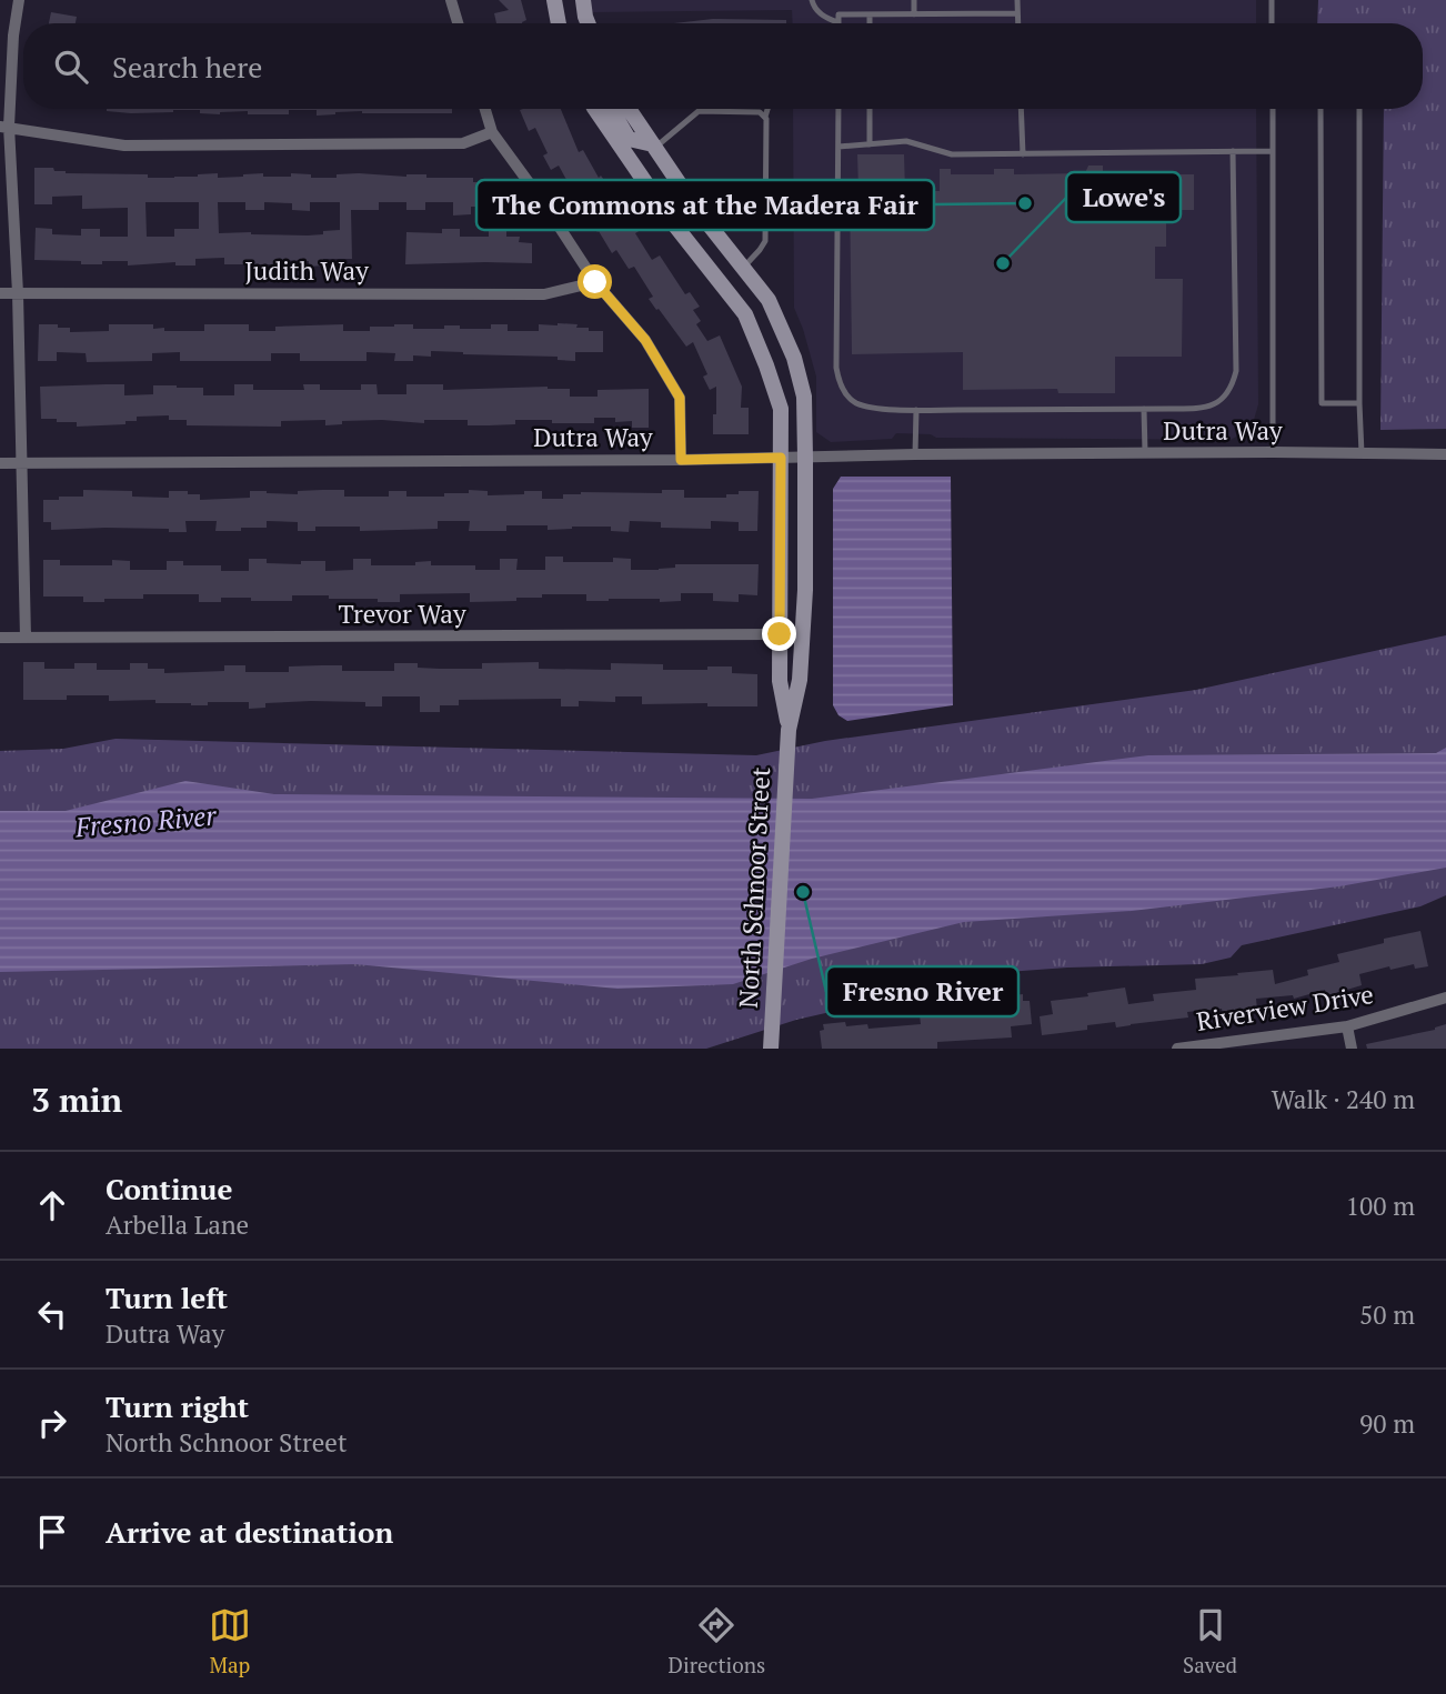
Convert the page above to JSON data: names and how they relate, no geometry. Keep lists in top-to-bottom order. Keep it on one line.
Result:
{"streets":{"street":["Judith Way","Dutra Way","Trevor Way","North Schnoor Street","Riverview Drive"]},"crossings":[["Dutra Way","North Schnoor Street"],["Trevor Way","North Schnoor Street"]],"water":["Fresno River"],"places":["The Commons at the Madera Fair","Lowe's","Fresno River"],"page":{"search":"Search here","heading":["3 min","Walk · 240 m"],"list":[["Continue","Arbella Lane","100 m"],["Turn left","Dutra Way","50 m"],["Turn right","North Schnoor Street","90 m"],"Arrive at destination"],"nav":["Map","Directions","Saved"]}}
